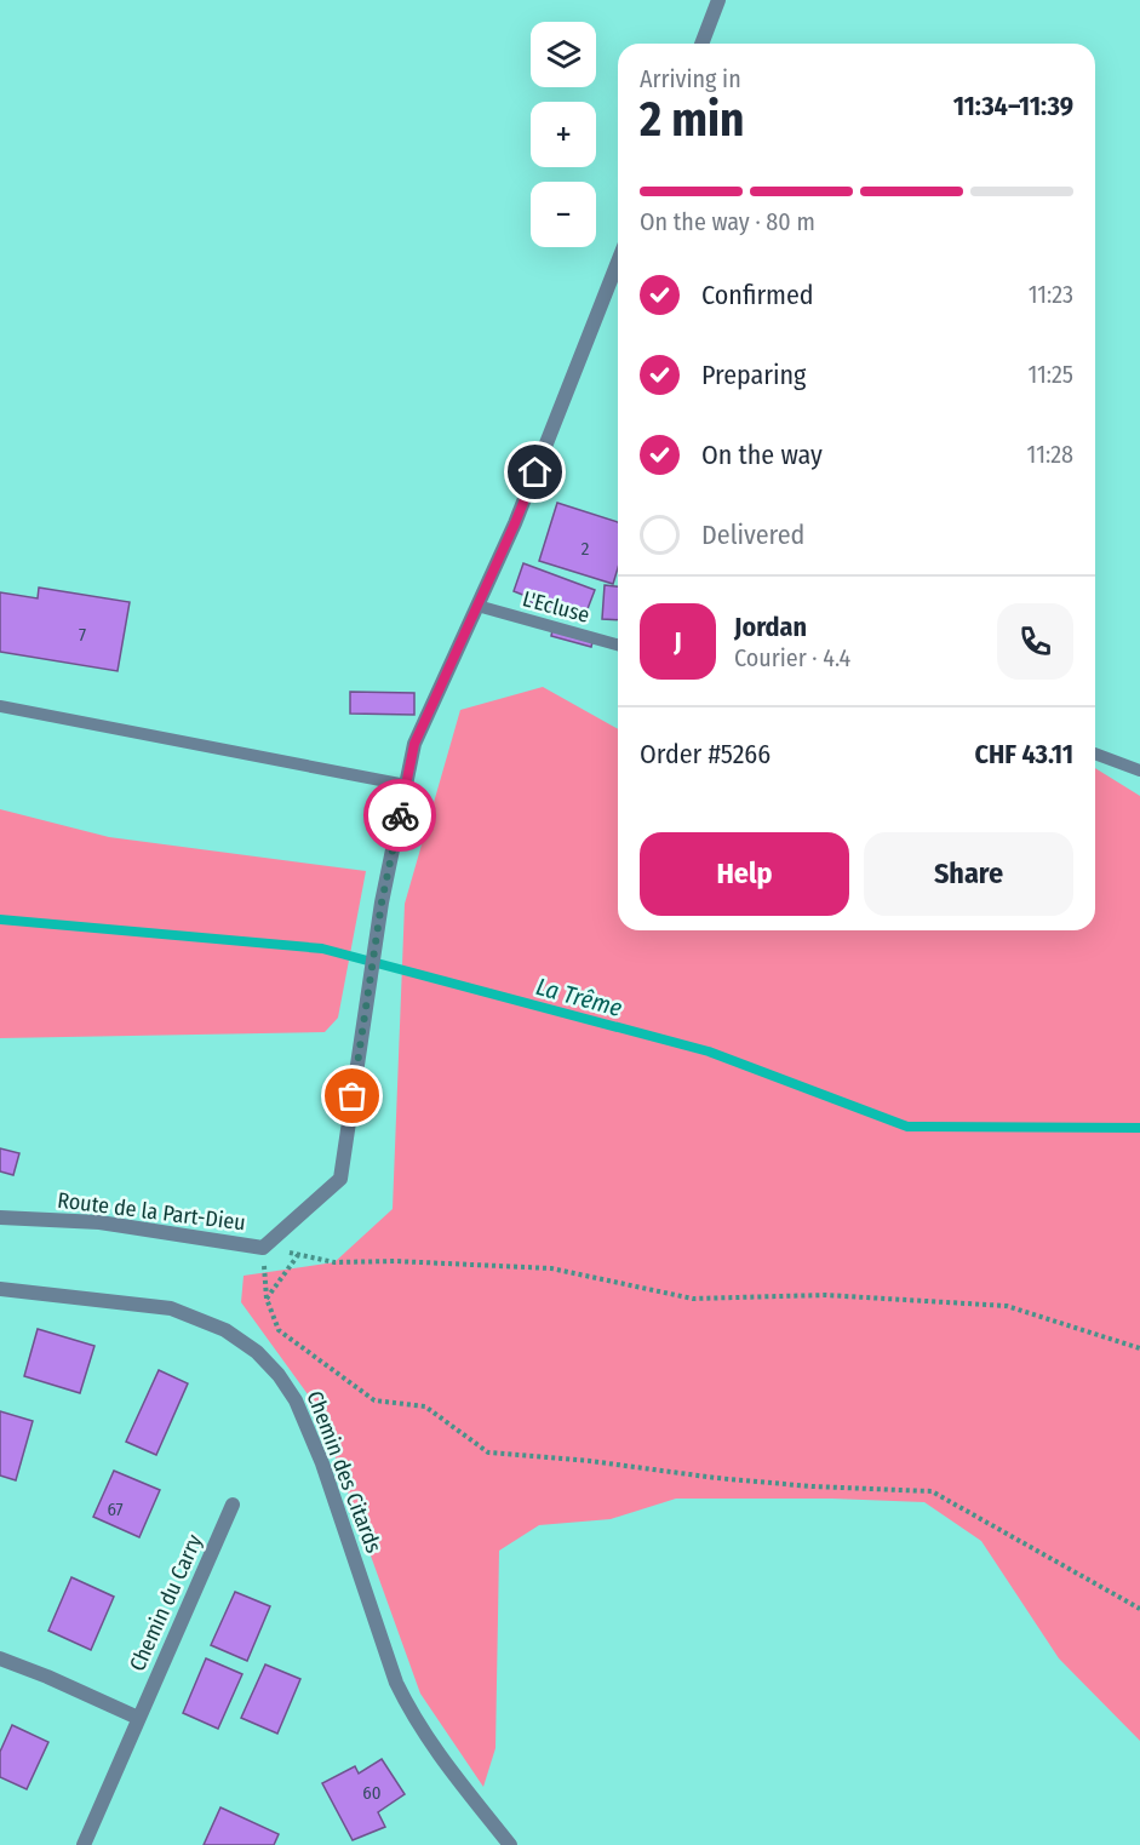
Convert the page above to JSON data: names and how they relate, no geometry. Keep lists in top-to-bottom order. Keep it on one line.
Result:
{"streets":{"street":["Route de la Part-Dieu","Chemin des Citards","Chemin du Carry"],"lane":["L'Ecluse"]},"crossings":[["L'Ecluse","Route de la Part-Dieu"]],"water":["La Trême"],"house_numbers":["2","7","67","60"],"page":{"map_buttons":["+","−"],"heading":["2 min","Arriving in","11:34–11:39"],"panel":["Jordan","Courier · 4.4","Order #5266","CHF 43.11"],"bar":"On the way · 80 m","list":[["Confirmed","11:23"],["Preparing","11:25"],["On the way","11:28"],"Delivered"],"round":"J","buttons":["Help","Share"]}}
